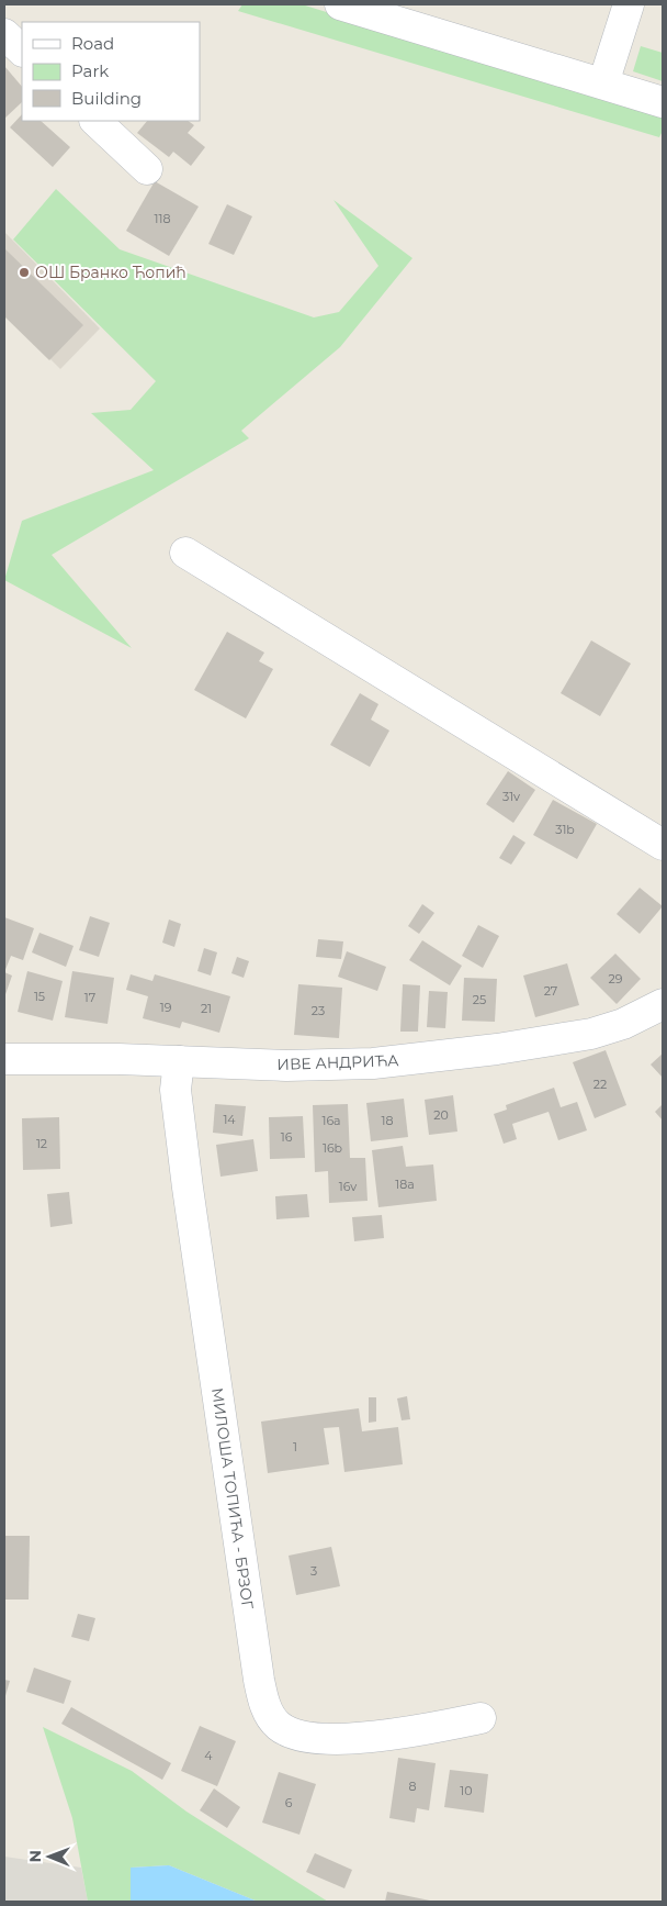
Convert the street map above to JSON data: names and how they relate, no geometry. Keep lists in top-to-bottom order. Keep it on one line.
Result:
{"streets":{"street":["ИВЕ АНДРИЋА","МИЛОША ТОПИЋА - БРЗОГ"]},"crossings":[["ИВЕ АНДРИЋА","МИЛОША ТОПИЋА - БРЗОГ"]],"places":["ОШ Бранко Ћопић"],"house_numbers":["118","31v","31b","29","27","15","17","25","19","21","23","22","20","14","16a","18","16","12","16b","18a","16v","1","3","4","8","10","6"],"legend":["Road","Park","Building"],"north":"left"}
